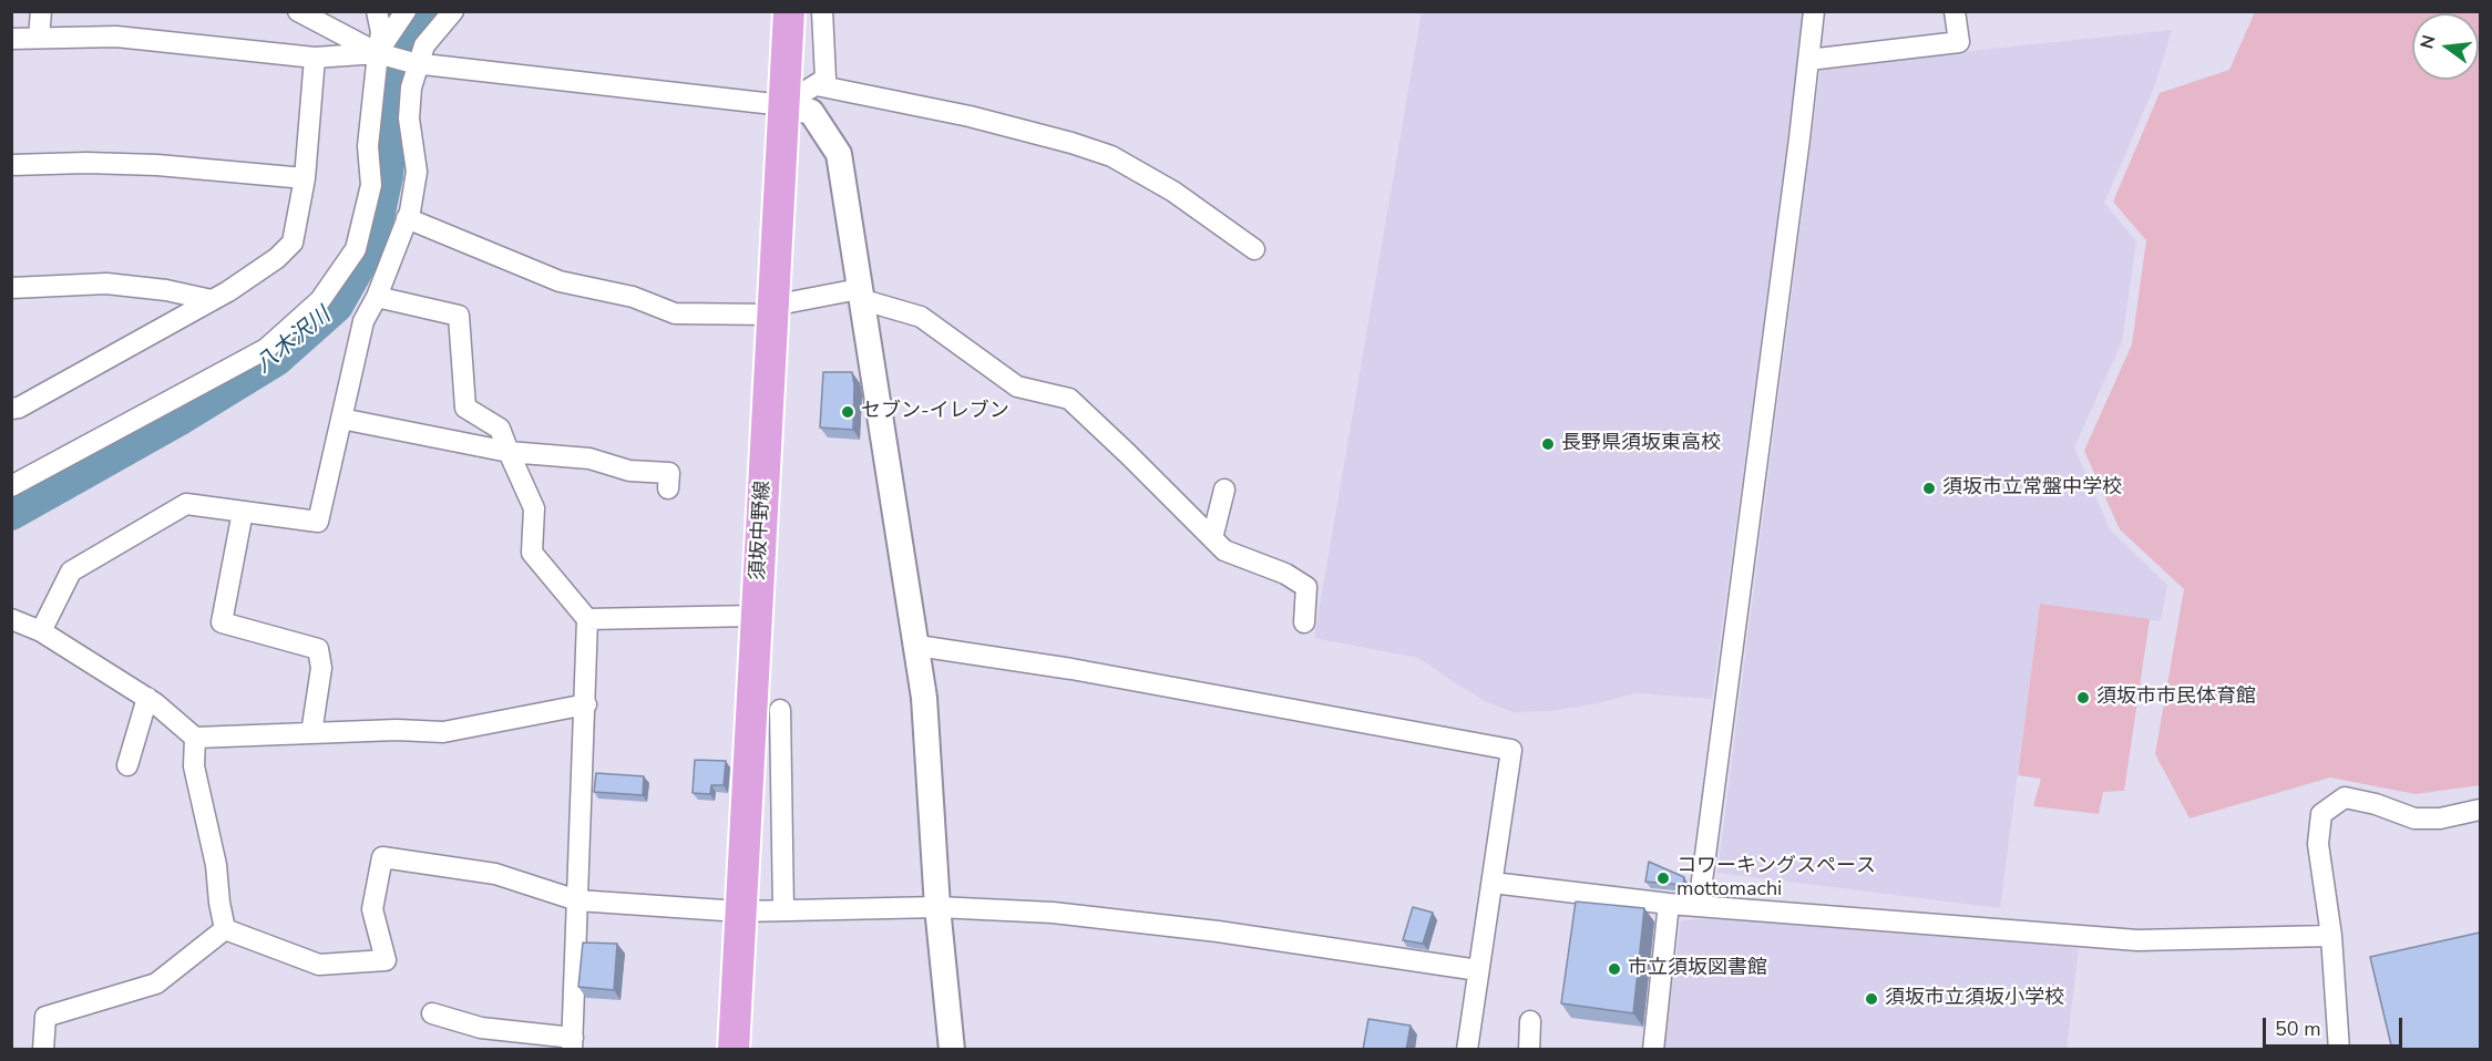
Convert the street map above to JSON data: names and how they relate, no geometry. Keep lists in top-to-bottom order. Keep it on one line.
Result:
{"streets":{"main road":["須坂中野線"]},"water":["八木沢川"],"places":["セブン-イレブン","長野県須坂東高校","須坂市立常盤中学校","須坂市市民体育館","コワーキングスペース mottomachi","市立須坂図書館","須坂市立須坂小学校"],"scale_bar":"50 m","north":"left"}
